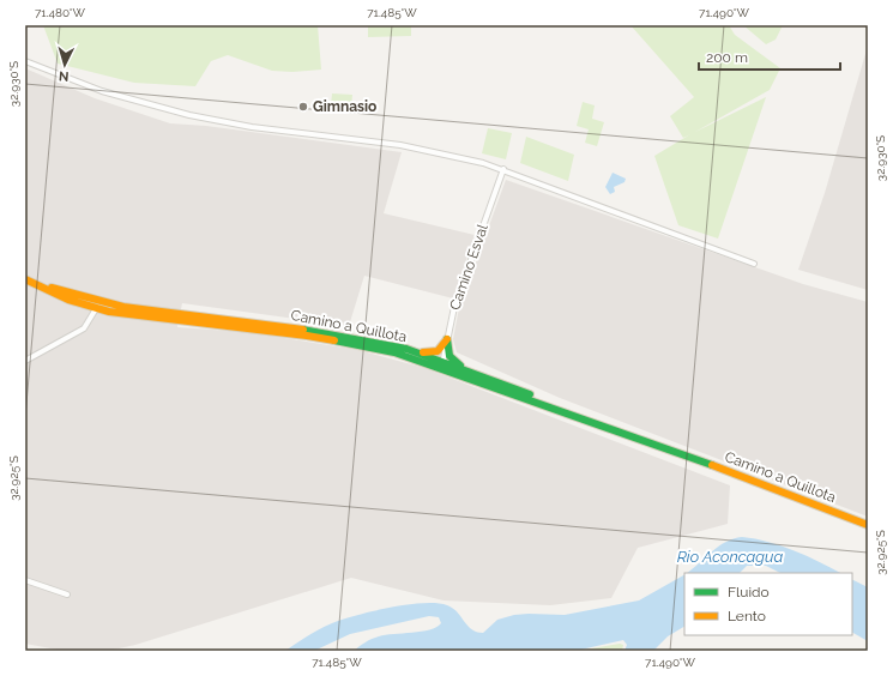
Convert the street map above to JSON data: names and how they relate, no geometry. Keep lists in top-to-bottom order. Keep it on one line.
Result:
{"streets":{"main road":["Camino a Quillota"],"street":["Camino Esval"]},"crossings":[["Camino Esval","Camino a Quillota"]],"water":["Rio Aconcagua"],"places":["Gimnasio"],"legend":["Fluido","Lento"],"scale_bar":"200 m","north":"bottom","coordinates":["71.480°W","71.485°W","71.490°W","32.930°S","32.925°S"]}
